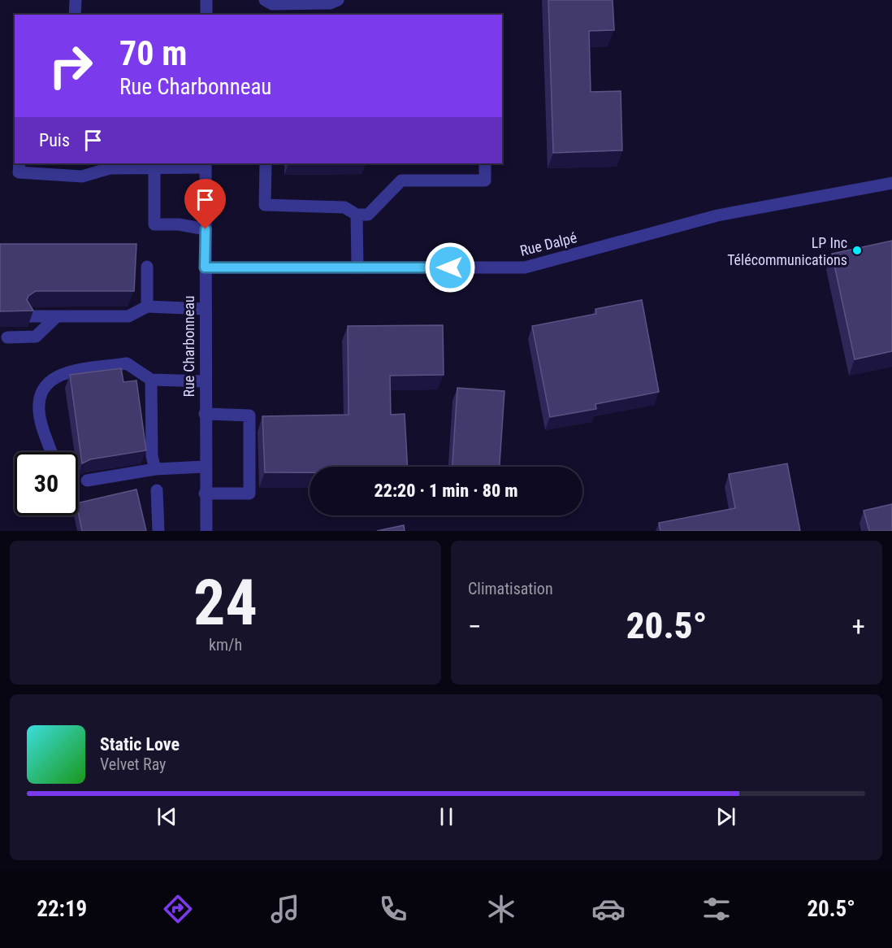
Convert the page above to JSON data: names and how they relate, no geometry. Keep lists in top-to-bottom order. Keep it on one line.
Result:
{"streets":{"street":["Rue Dalpé","Rue Charbonneau"]},"crossings":[["Rue Dalpé","Rue Charbonneau"]],"places":["LP Inc Télécommunications"],"page":{"turn":["70 m","Rue Charbonneau"],"then":"Puis","limit":"30","trip":"22:20 · 1 min · 80 m","tile":[["24","km/h"],"Climatisation"],"heat":["−","20.5°","+"],"song":["Static Love","Velvet Ray"],"tabs":["22:19","20.5°"]}}
